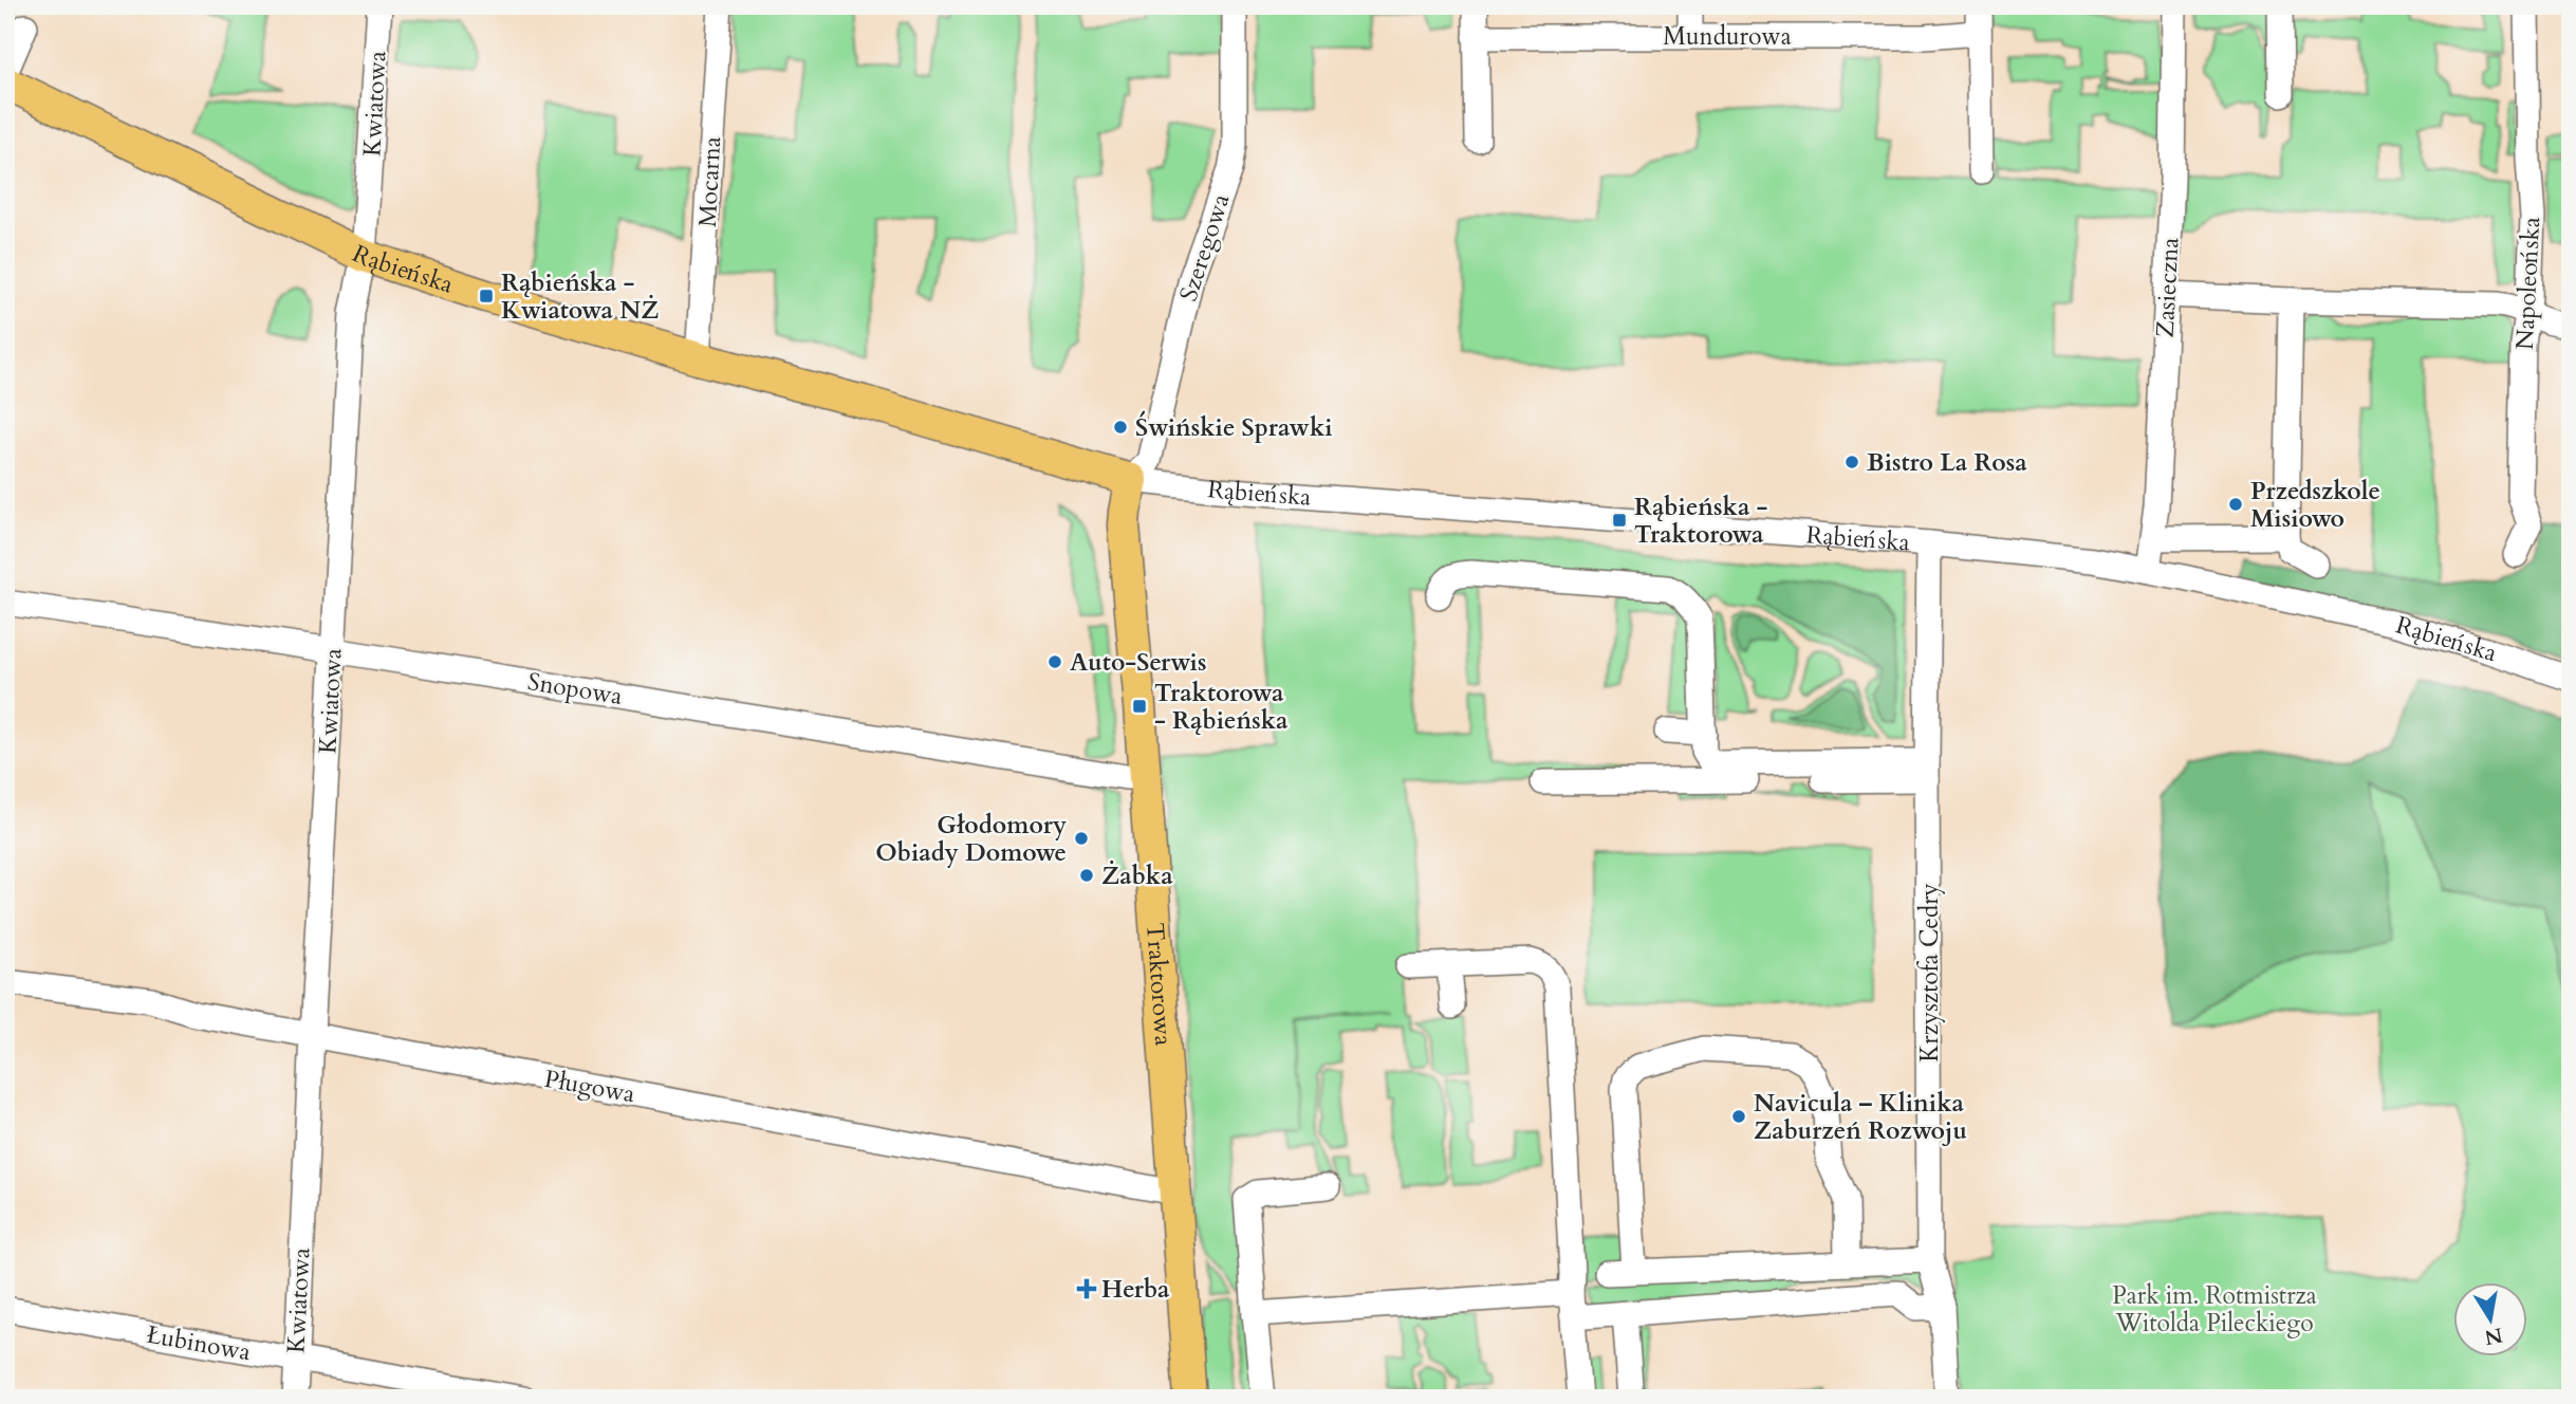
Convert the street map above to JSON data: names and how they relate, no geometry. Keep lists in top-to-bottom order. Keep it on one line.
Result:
{"streets":{"main road":["Rąbieńska","Traktorowa"],"street":["Mundurowa","Kwiatowa","Mocarna","Szeregowa","Napoleońska","Zasieczna","Snopowa","Krzysztofa Cedry","Pługowa","Łubinowa"]},"crossings":[["Kwiatowa","Rąbieńska"],["Kwiatowa","Snopowa"],["Kwiatowa","Pługowa"],["Kwiatowa","Łubinowa"],["Mocarna","Rąbieńska"],["Szeregowa","Rąbieńska"],["Szeregowa","Traktorowa"],["Rąbieńska","Zasieczna"],["Rąbieńska","Krzysztofa Cedry"],["Rąbieńska","Traktorowa"],["Snopowa","Traktorowa"],["Traktorowa","Pługowa"]],"parks":["Park im. Rotmistrza Witolda Pileckiego"],"places":{"transit":["Rąbieńska - Kwiatowa NŻ","Rąbieńska - Traktorowa","Traktorowa - Rąbieńska"],"other":["Świńskie Sprawki","Bistro La Rosa","Przedszkole Misiowo","Auto-Serwis","Głodomory Obiady Domowe","Żabka","Navicula – Klinika Zaburzeń Rozwoju"],"health":["Herba"]},"north":"bottom"}
